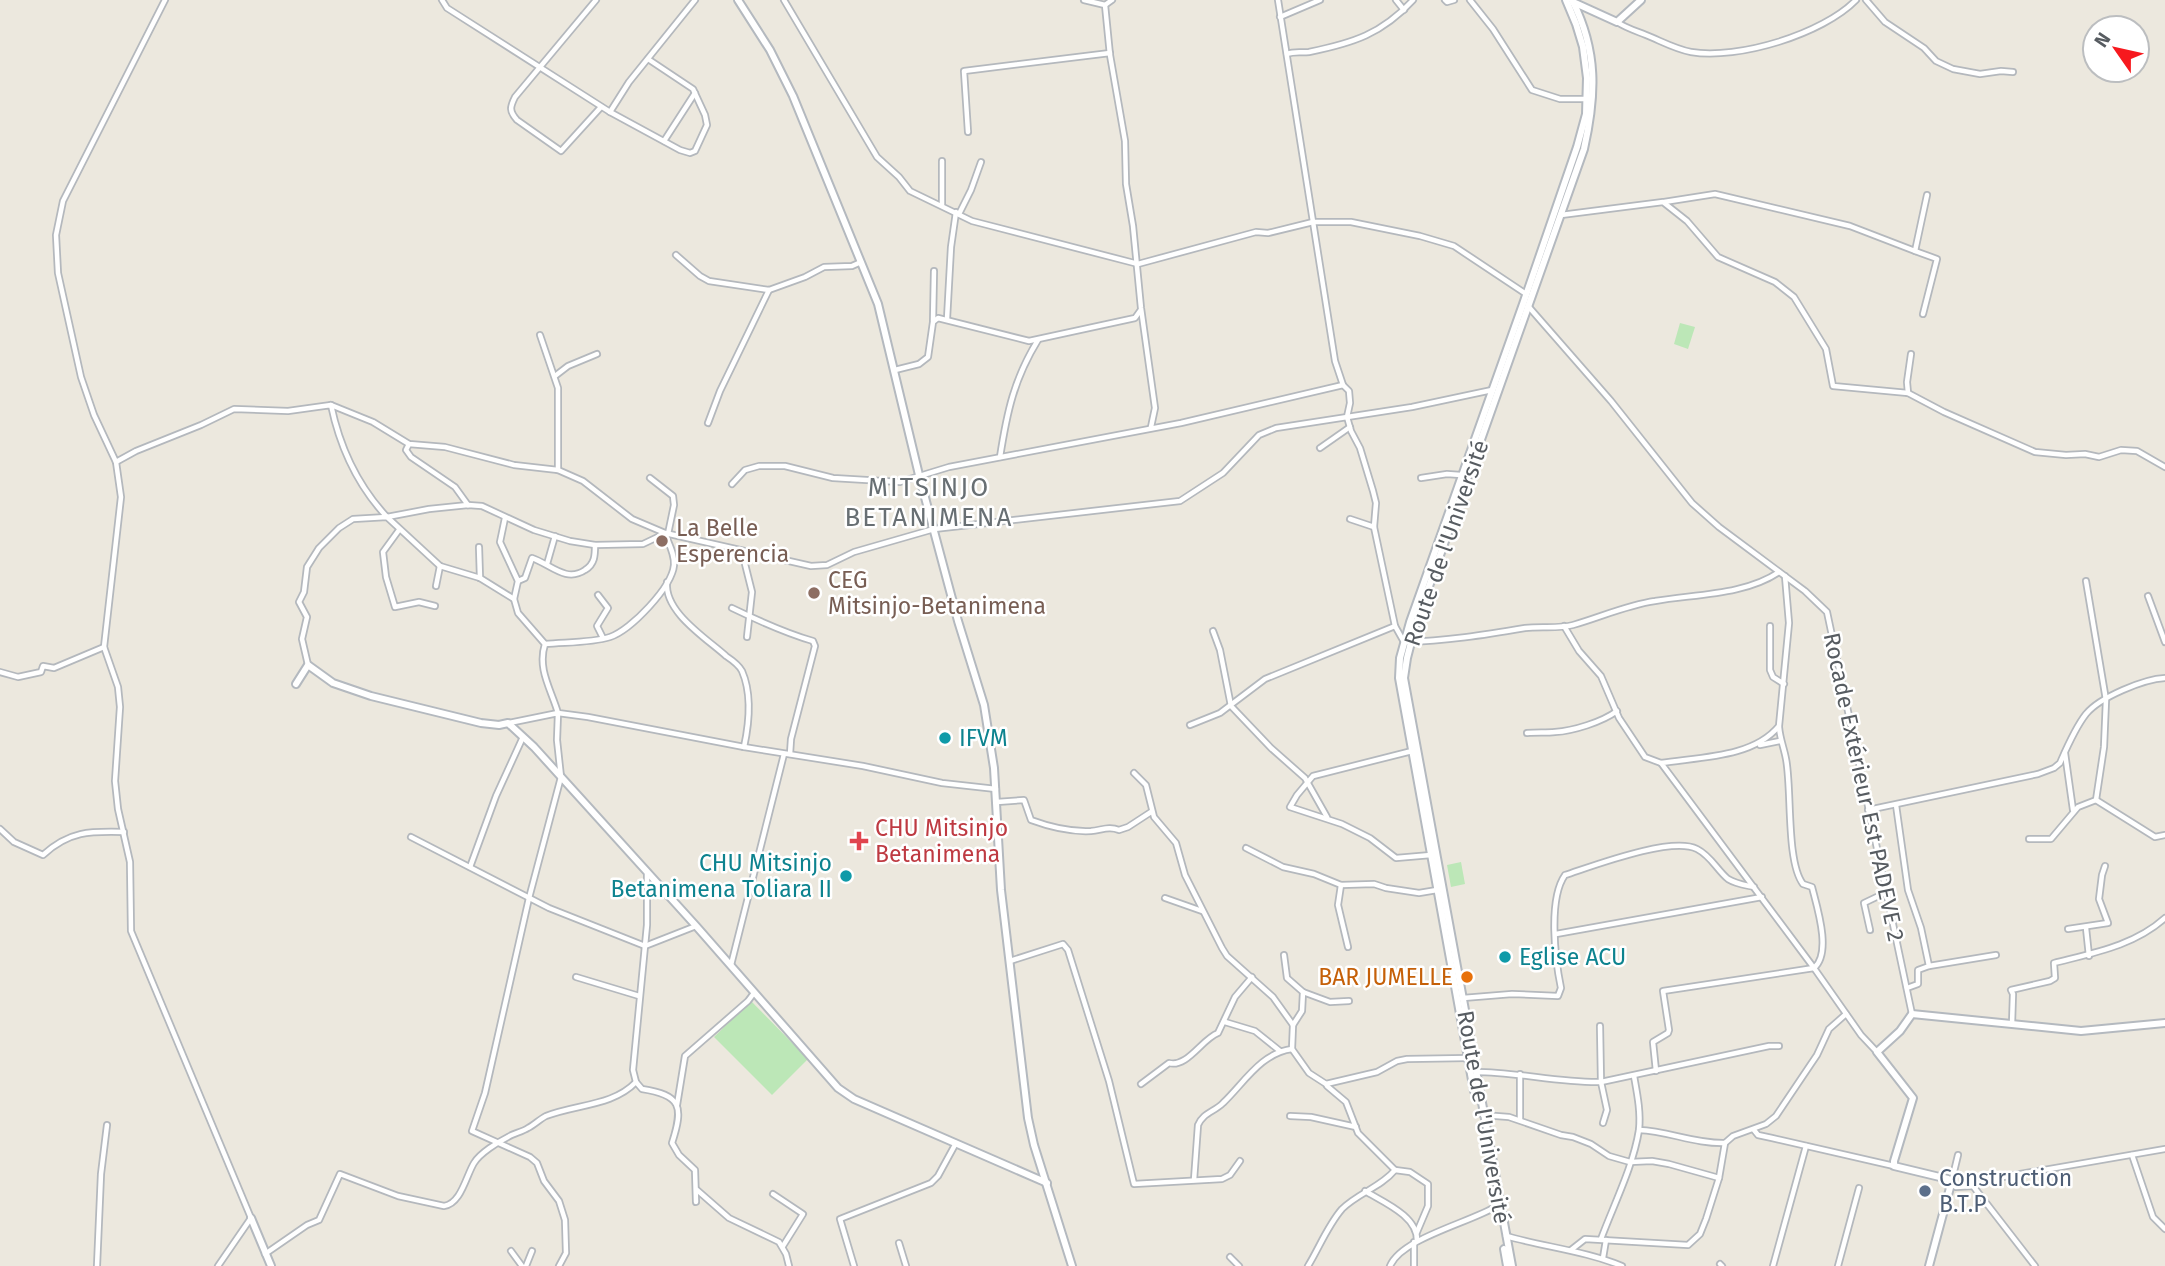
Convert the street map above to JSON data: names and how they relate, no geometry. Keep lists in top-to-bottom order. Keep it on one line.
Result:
{"streets":{"street":["Route de l'Université","Rocade Extérieur Est PADEVE 2"]},"crossings":[["Route de l'Université","Rocade Extérieur Est PADEVE 2"]],"districts":["MITSINJO BETANIMENA"],"places":{"other":["La Belle Esperencia","CEG Mitsinjo-Betanimena","IFVM","CHU Mitsinjo Betanimena Toliara II","Eglise ACU","BAR JUMELLE","Construction B.T.P"],"health":["CHU Mitsinjo Betanimena"]},"north":"top left"}
